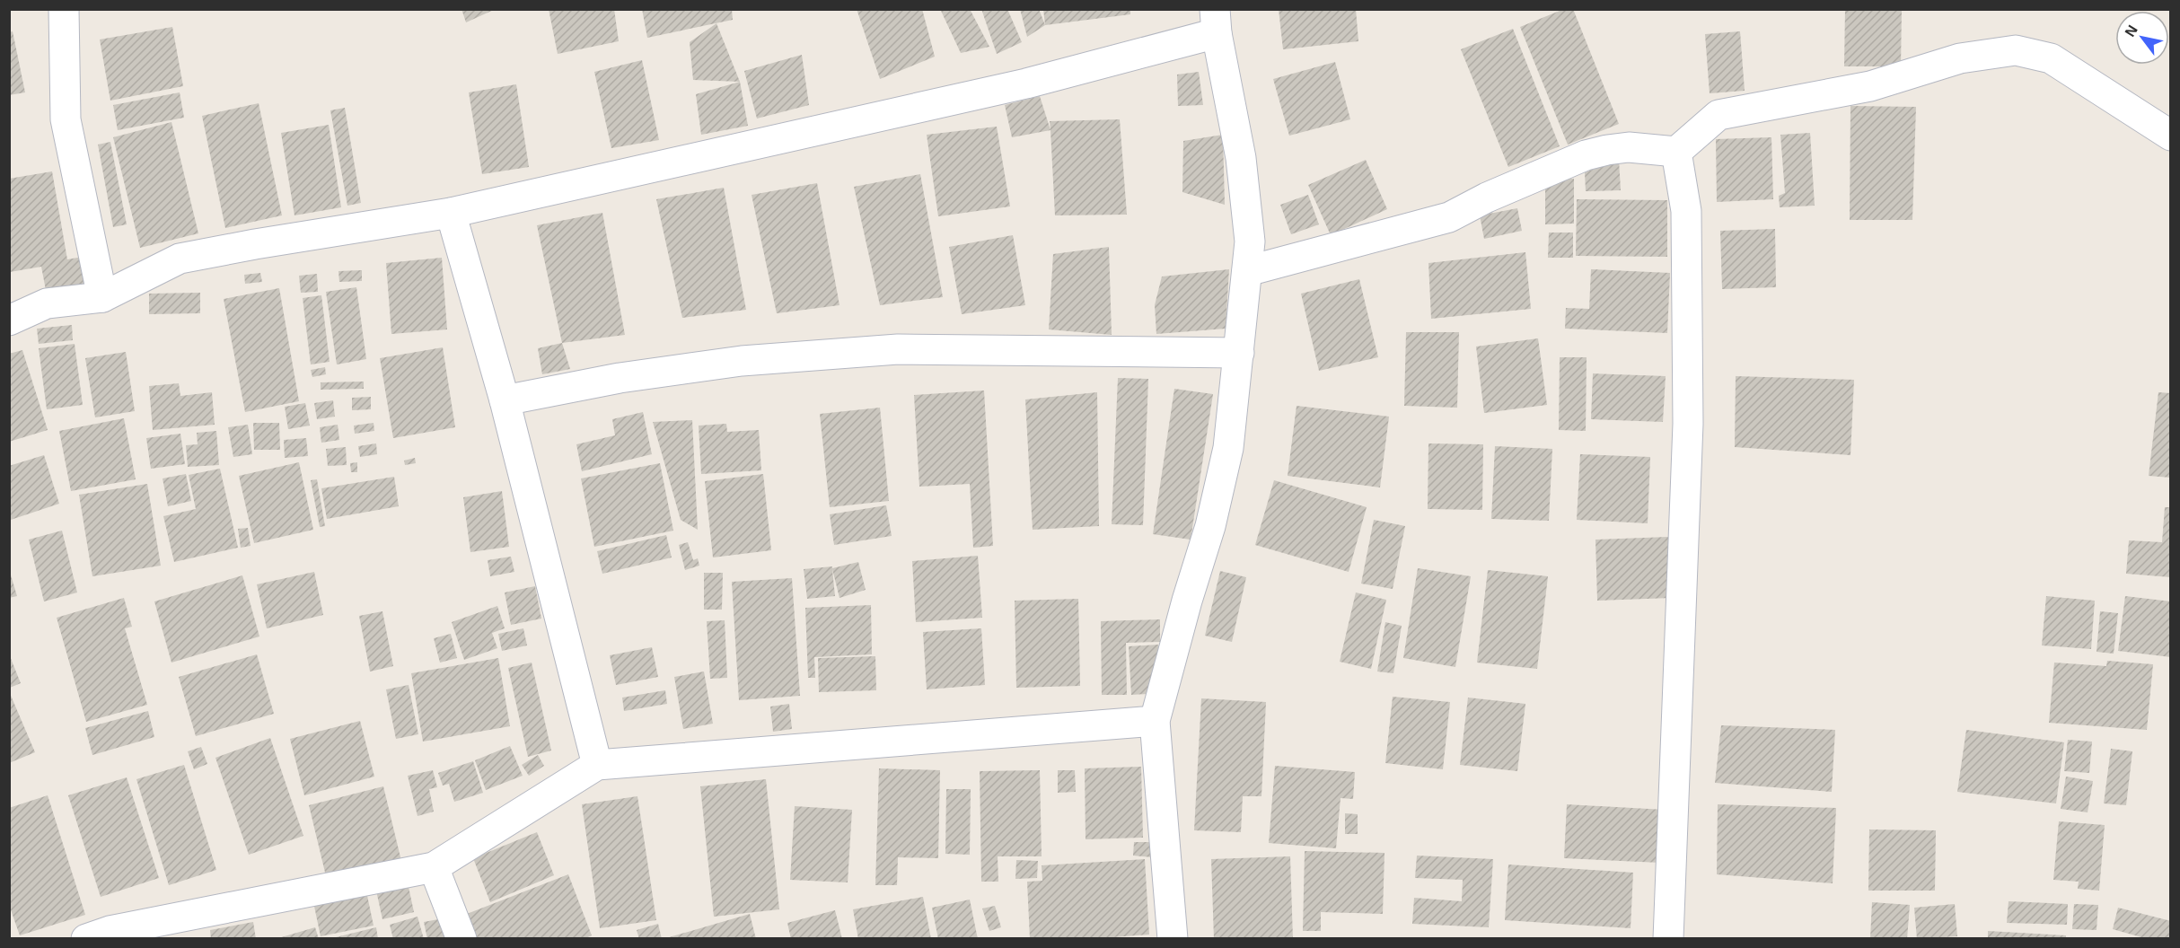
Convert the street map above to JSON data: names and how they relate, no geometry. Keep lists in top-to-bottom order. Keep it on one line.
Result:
{"north":"top left"}
